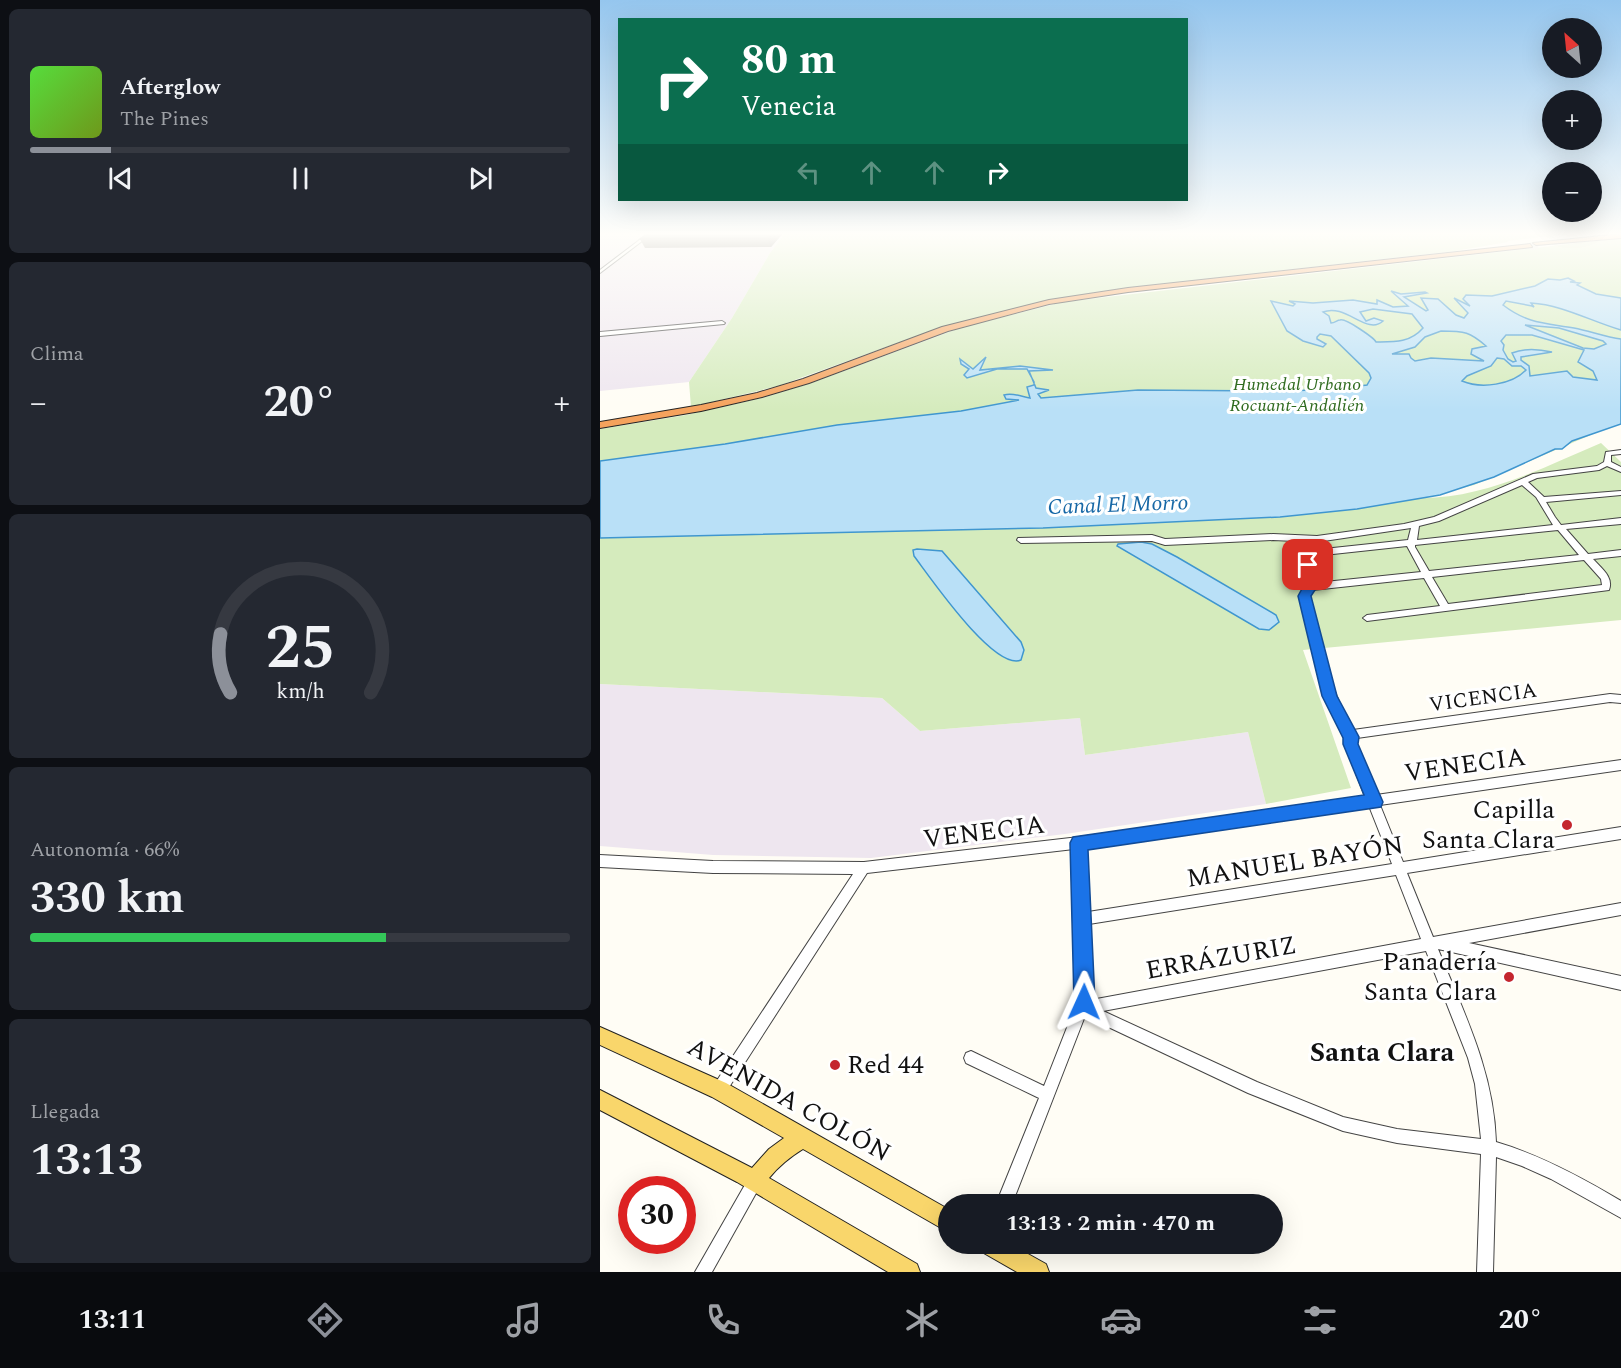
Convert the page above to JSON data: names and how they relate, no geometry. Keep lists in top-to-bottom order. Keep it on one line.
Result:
{"streets":{"main road":["AVENIDA COLÓN"],"street":["VICENCIA","VENECIA","MANUEL BAYÓN","ERRÁZURIZ"]},"districts":["Santa Clara"],"water":["Canal El Morro"],"parks":["Humedal Urbano Rocuant-Andalién"],"places":["Capilla Santa Clara","Panadería Santa Clara","Red 44"],"north":"top left","page":{"map_buttons":["+","−"],"turn":["80 m","Venecia"],"song":["Afterglow","The Pines"],"tile":["Clima",["Autonomía · 66%","330 km"],["Llegada","13:13"]],"heat":["−","20°","+"],"limit":"30","trip":"13:13 · 2 min · 470 m","tabs":["13:11","20°"],"gauge":["25","km/h"]}}
